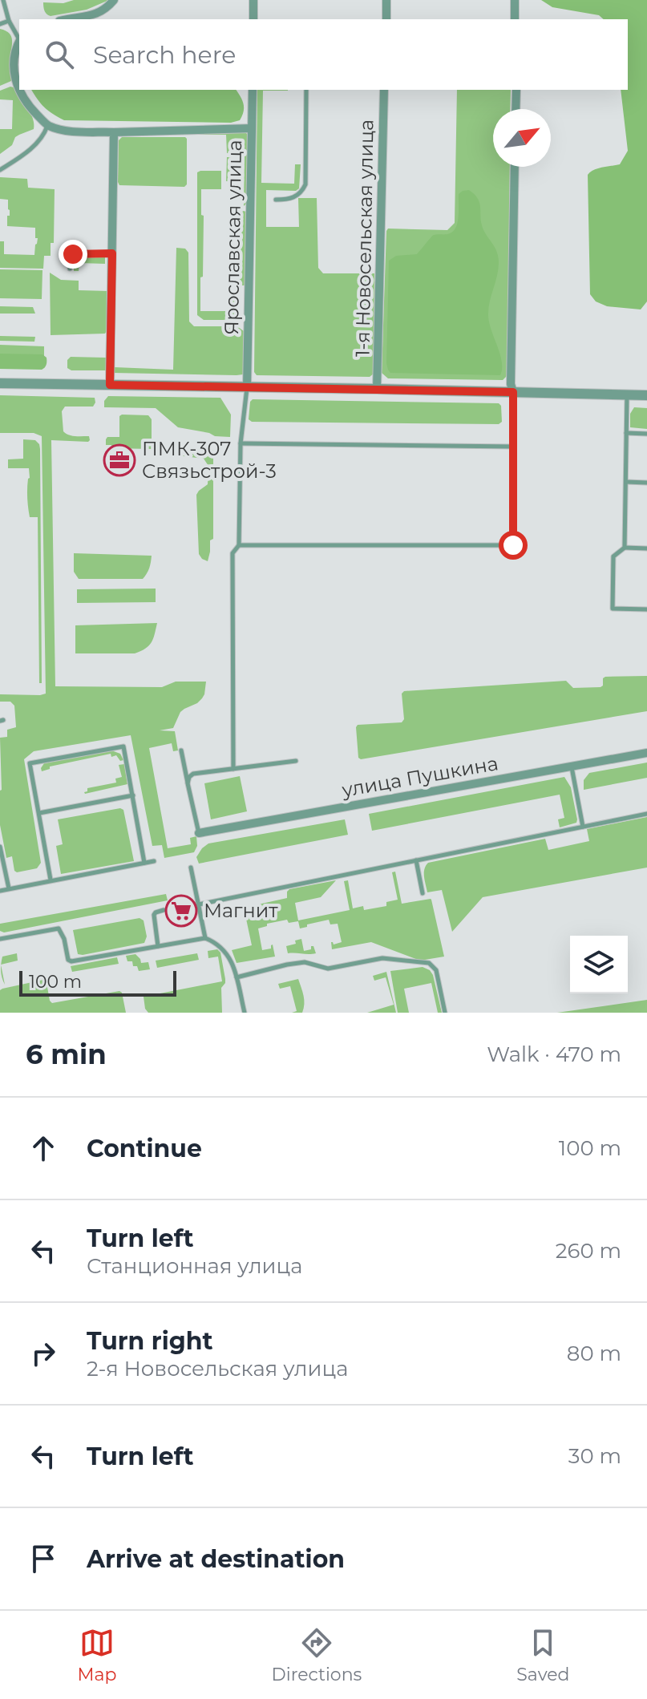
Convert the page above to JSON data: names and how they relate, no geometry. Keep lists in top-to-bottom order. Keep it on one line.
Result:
{"streets":{"street":["Ярославская улица","1-я Новосельская улица","улица Пушкина"]},"places":{"office":["ПМК-307 Связьстрой-3"],"supermarket":["Магнит"]},"scale_bar":"100 m","north":"top right","page":{"search":"Search here","scale":"100 m","heading":["6 min","Walk · 470 m"],"list":[["Continue","100 m"],["Turn left","Станционная улица","260 m"],["Turn right","2-я Новосельская улица","80 m"],["Turn left","30 m"],"Arrive at destination"],"nav":["Map","Directions","Saved"]}}
